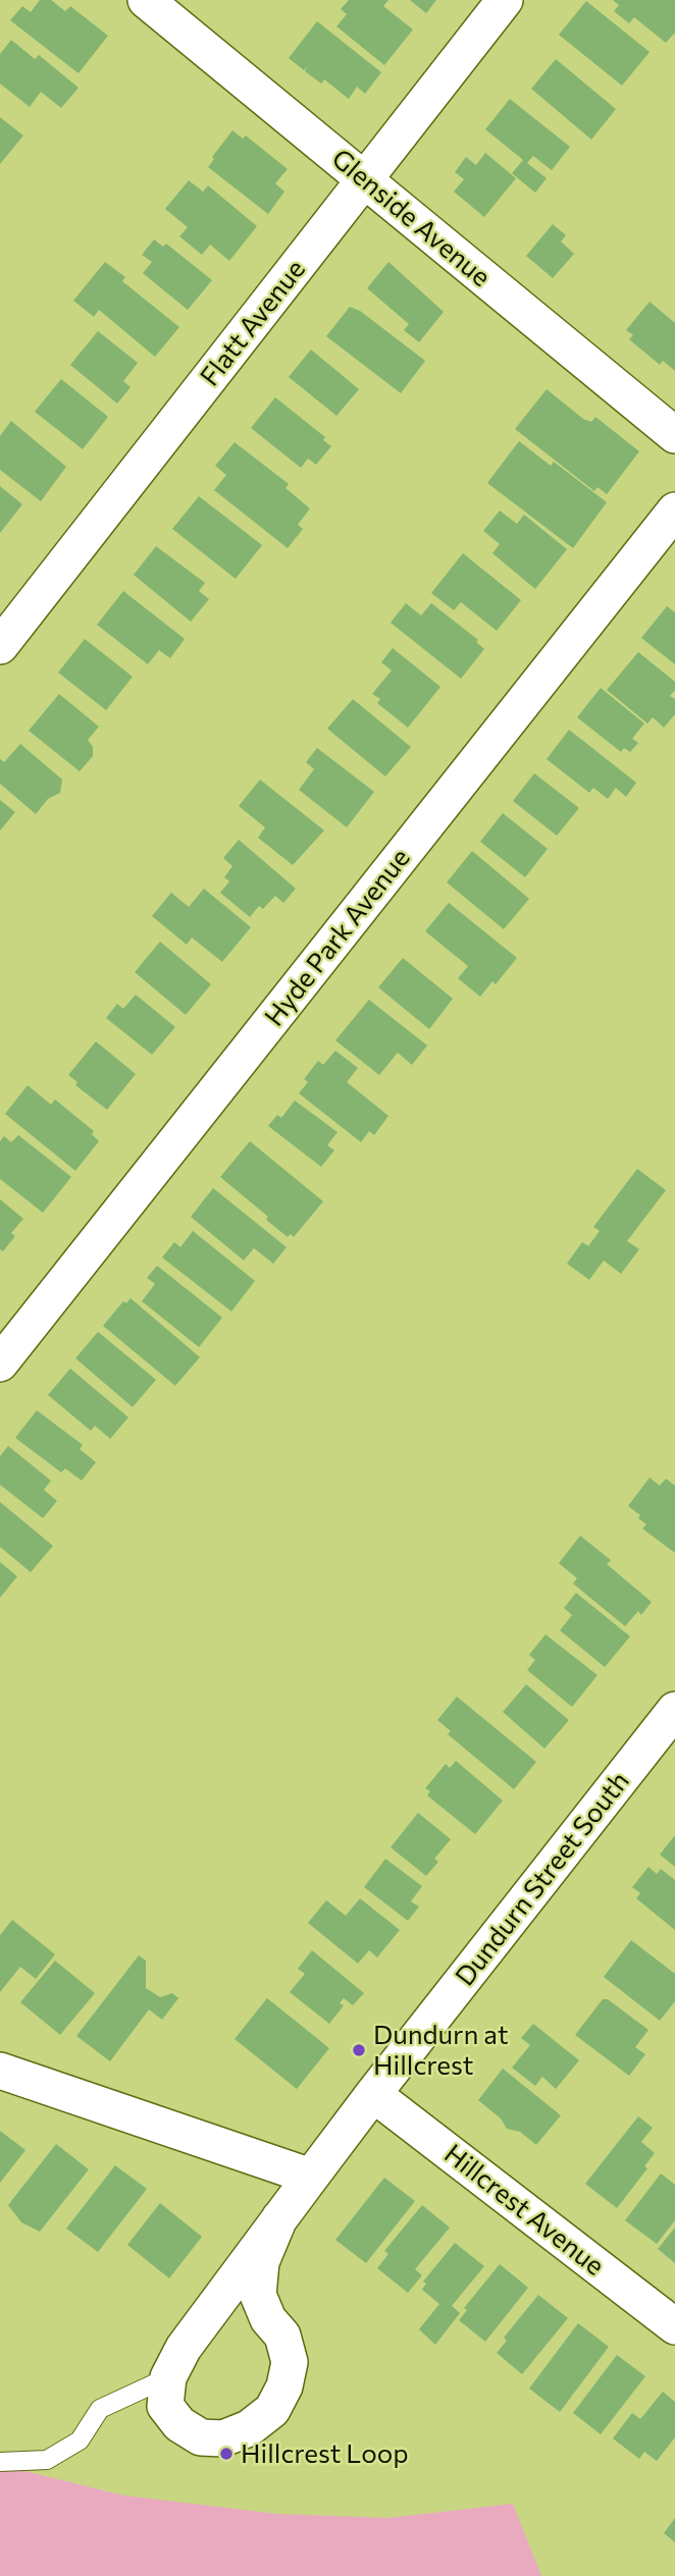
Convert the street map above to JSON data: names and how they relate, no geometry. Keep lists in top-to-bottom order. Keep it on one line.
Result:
{"streets":{"street":["Glenside Avenue","Flatt Avenue","Hyde Park Avenue","Dundurn Street South","Hillcrest Avenue"]},"crossings":[["Glenside Avenue","Flatt Avenue"],["Dundurn Street South","Hillcrest Avenue"]],"places":["Dundurn at Hillcrest","Hillcrest Loop"]}
